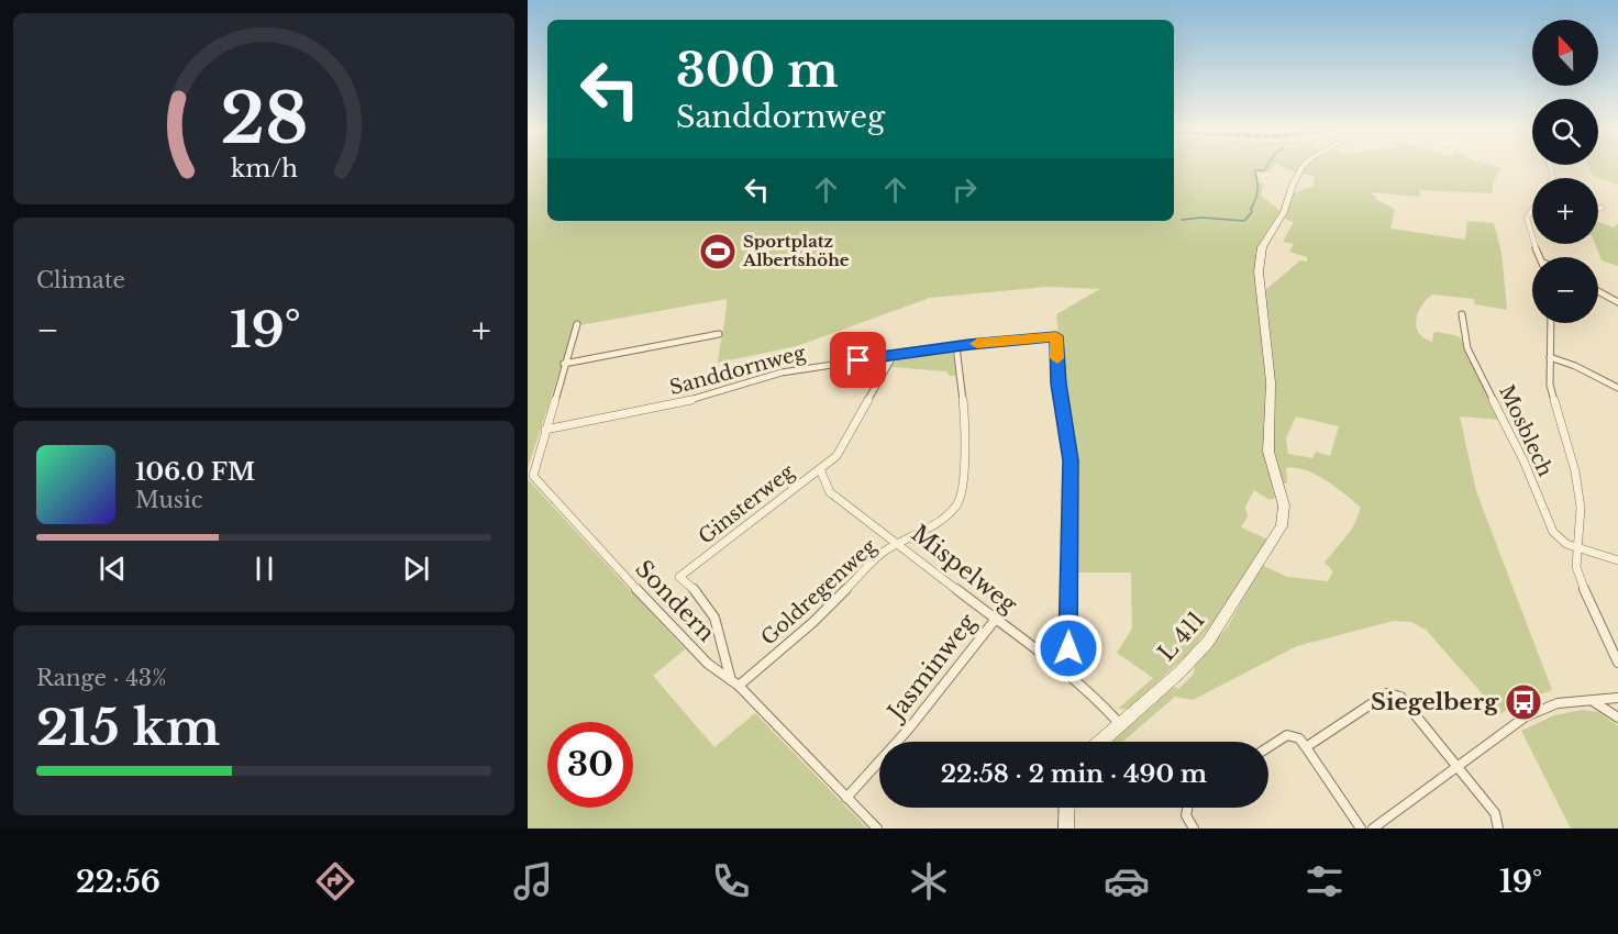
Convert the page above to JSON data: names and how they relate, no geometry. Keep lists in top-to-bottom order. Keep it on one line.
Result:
{"streets":{"main road":["L 411"],"street":["Sanddornweg","Mosblech","Ginsterweg","Mispelweg","Goldregenweg","Sondern","Jasminweg"]},"crossings":[["Sanddornweg","Ginsterweg"],["Sanddornweg","Mispelweg"],["Sanddornweg","Goldregenweg"],["Sanddornweg","Sondern"],["Ginsterweg","Mispelweg"],["Ginsterweg","Goldregenweg"],["Ginsterweg","Sondern"],["Mispelweg","Goldregenweg"],["Mispelweg","L 411"],["Mispelweg","Jasminweg"],["Goldregenweg","Sondern"],["Sondern","Jasminweg"]],"places":{"sports":["Sportplatz Albertshöhe"],"bus stop":["Siegelberg"]},"north":"top","page":{"map_buttons":["+","−"],"turn":["300 m","Sanddornweg"],"tile":["Climate",["Range · 43%","215 km"]],"heat":["−","19°","+"],"song":["106.0 FM","Music"],"limit":"30","trip":"22:58 · 2 min · 490 m","tabs":["22:56","19°"],"gauge":["28","km/h"]}}
